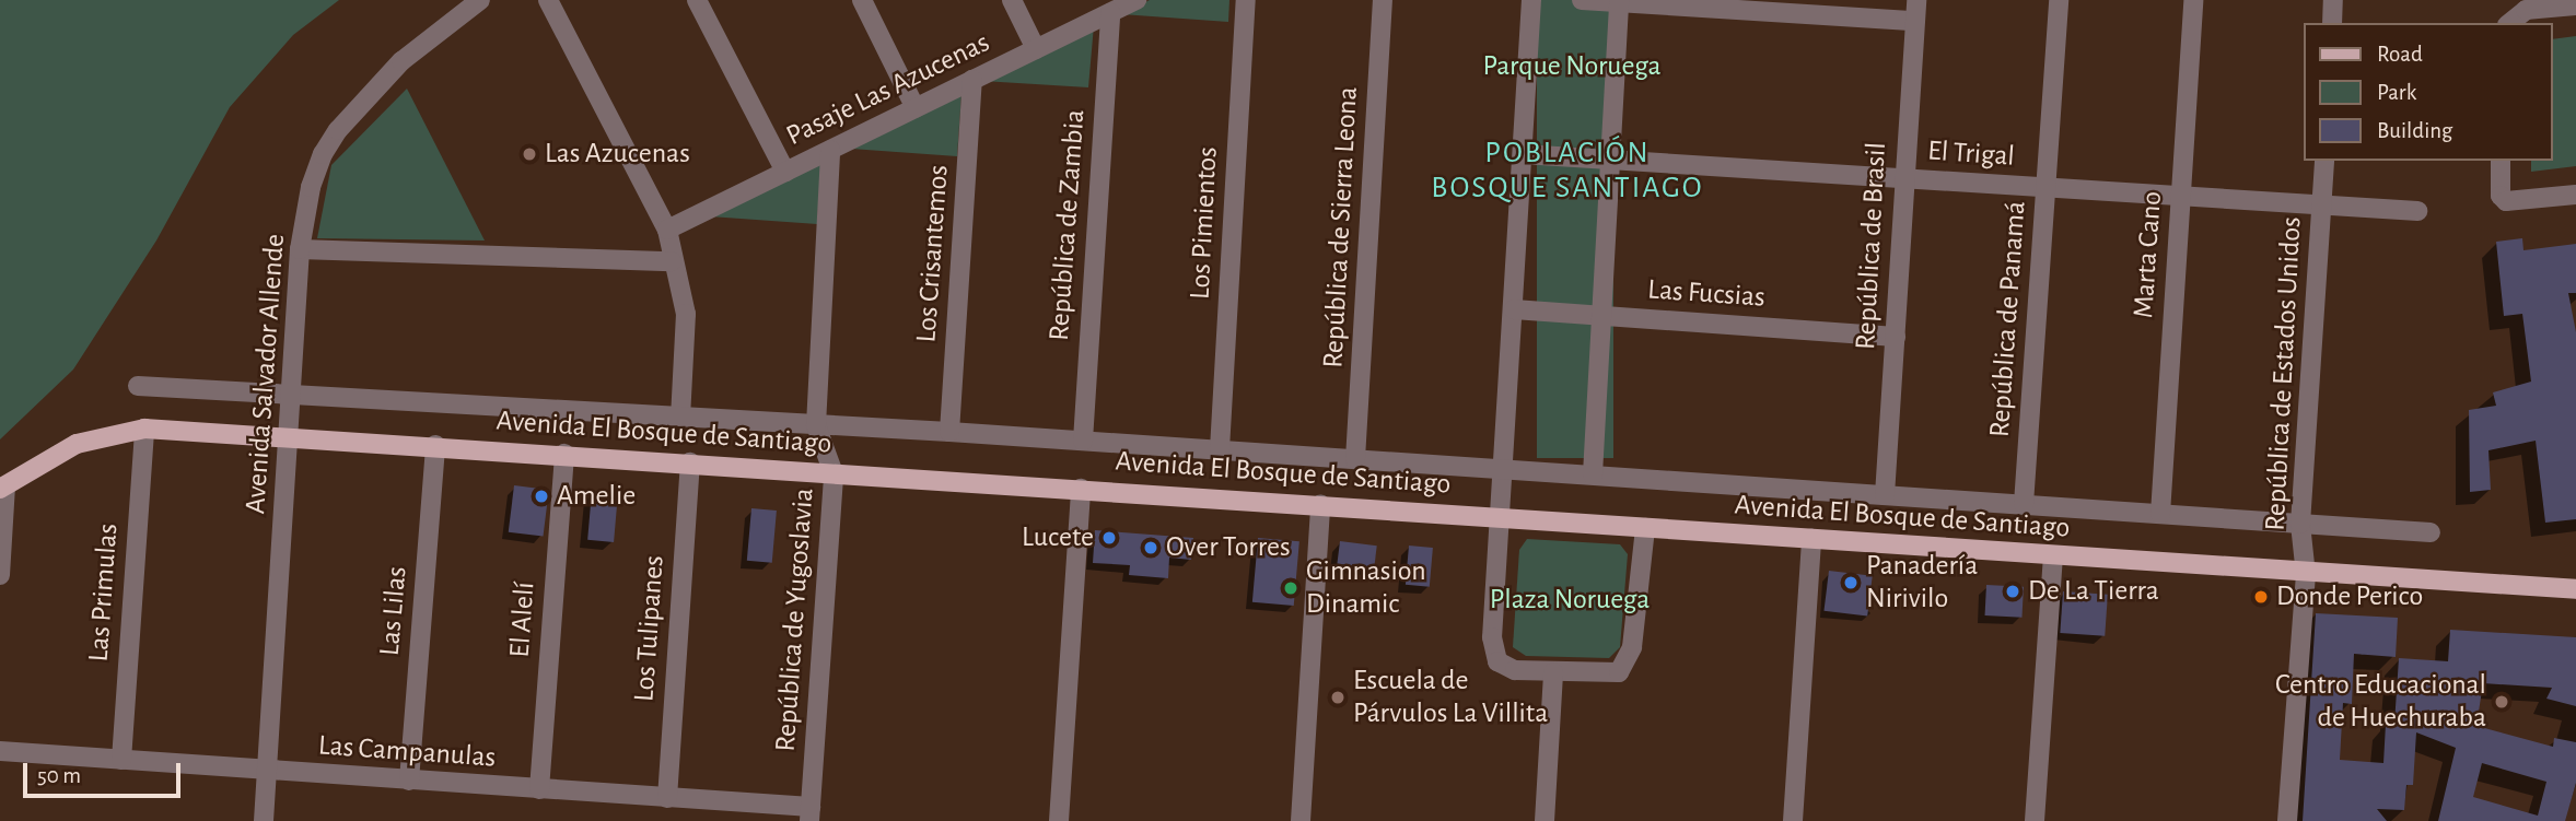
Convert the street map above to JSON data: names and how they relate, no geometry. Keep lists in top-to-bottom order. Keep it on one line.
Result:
{"streets":{"main road":["Avenida El Bosque de Santiago"],"street":["Pasaje Las Azucenas","El Trigal","Los Pimientos","República de Zambia","República de Sierra Leona","República de Brasil","Los Crisantemos","Marta Cano","Las Fucsias","República de Panamá","Avenida Salvador Allende","República de Estados Unidos","Las Primulas","Las Lilas","El Alelí","República de Yugoslavia","Los Tulipanes","Las Campanulas"]},"crossings":[["Pasaje Las Azucenas","República de Zambia"],["Pasaje Las Azucenas","Los Crisantemos"],["Pasaje Las Azucenas","República de Yugoslavia"],["El Trigal","República de Brasil"],["El Trigal","Marta Cano"],["El Trigal","República de Panamá"],["El Trigal","República de Estados Unidos"],["Los Pimientos","Avenida El Bosque de Santiago"],["República de Zambia","Avenida El Bosque de Santiago"],["República de Sierra Leona","Avenida El Bosque de Santiago"],["República de Brasil","Las Fucsias"],["República de Brasil","Avenida El Bosque de Santiago"],["Los Crisantemos","Avenida El Bosque de Santiago"],["Marta Cano","Avenida El Bosque de Santiago"],["República de Panamá","Avenida El Bosque de Santiago"],["Avenida Salvador Allende","Avenida El Bosque de Santiago"],["Avenida Salvador Allende","Las Campanulas"],["República de Estados Unidos","Avenida El Bosque de Santiago"],["Avenida El Bosque de Santiago","Las Primulas"],["Avenida El Bosque de Santiago","Las Lilas"],["Avenida El Bosque de Santiago","El Alelí"],["Avenida El Bosque de Santiago","República de Yugoslavia"],["Avenida El Bosque de Santiago","Los Tulipanes"],["Las Primulas","Las Campanulas"],["Las Lilas","Las Campanulas"],["El Alelí","Las Campanulas"],["República de Yugoslavia","Las Campanulas"],["Los Tulipanes","Las Campanulas"]],"districts":["POBLACIÓN BOSQUE SANTIAGO"],"parks":["Parque Noruega","Plaza Noruega"],"places":["Las Azucenas","Amelie","Lucete","Over Torres","Panadería Nirivilo","Gimnasion Dinamic","De La Tierra","Donde Perico","Escuela de Párvulos La Villita","Centro Educacional de Huechuraba"],"legend":["Road","Park","Building"],"scale_bar":"50 m"}
